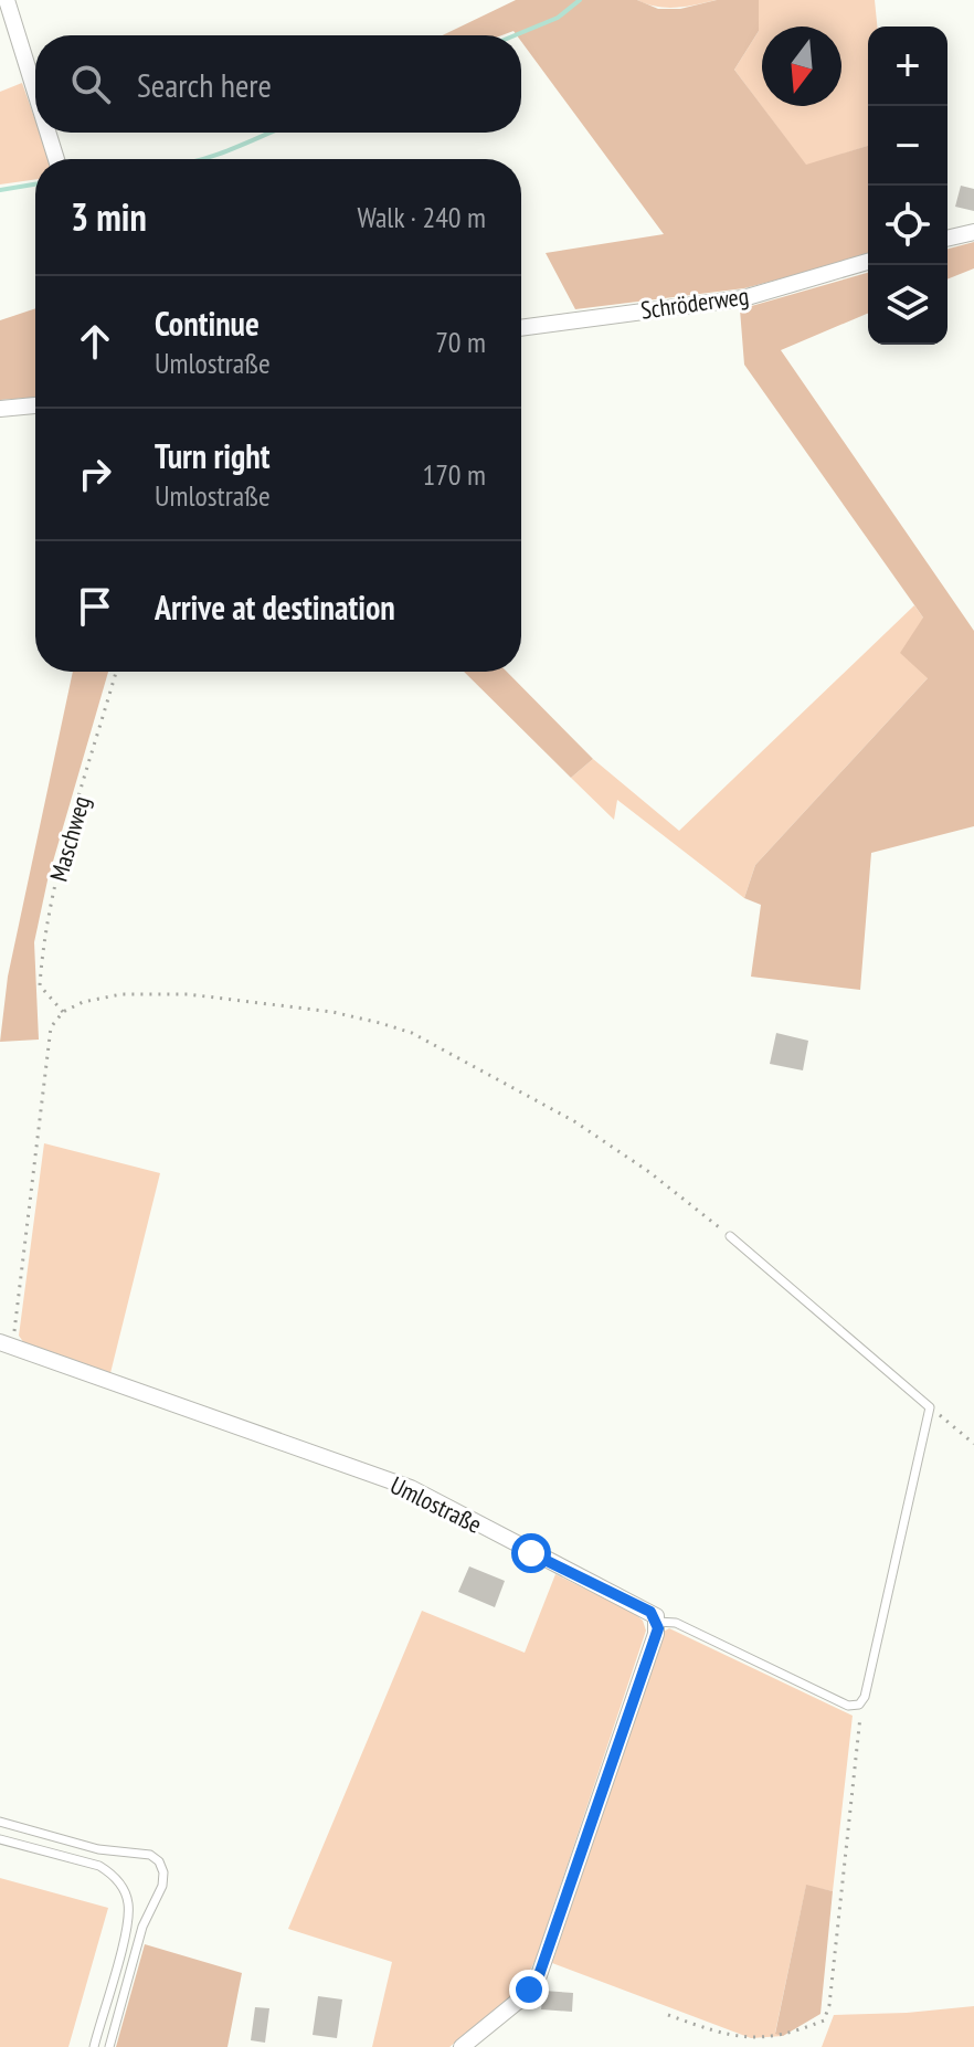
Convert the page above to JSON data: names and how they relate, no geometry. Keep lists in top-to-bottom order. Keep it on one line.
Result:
{"streets":{"street":["Schröderweg","Umlostraße"],"path":["Maschweg"]},"north":"bottom","page":{"map_buttons":["+","−"],"search":"Search here","heading":["3 min","Walk · 240 m"],"list":[["Continue","Umlostraße","70 m"],["Turn right","Umlostraße","170 m"],"Arrive at destination"]}}
